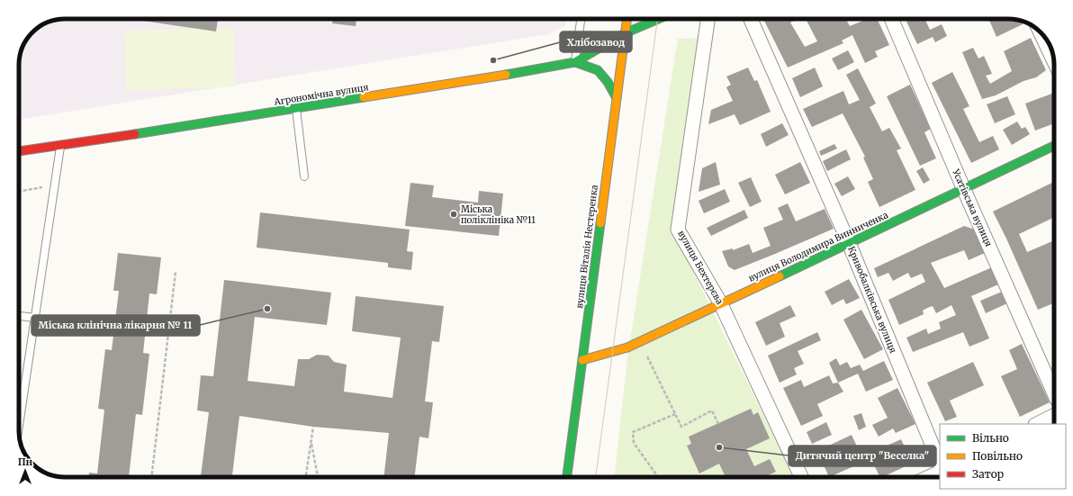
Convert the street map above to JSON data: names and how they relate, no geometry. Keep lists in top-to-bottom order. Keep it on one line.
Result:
{"streets":{"street":["Агрономічна вулиця","Усатівська вулиця","вулиця Віталія Нестеренка","вулиця Володимира Винниченка","вулиця Бехтерєва","Кривобалківська вулиця"]},"crossings":[["Агрономічна вулиця","вулиця Віталія Нестеренка"],["Усатівська вулиця","вулиця Володимира Винниченка"],["вулиця Віталія Нестеренка","вулиця Володимира Винниченка"],["вулиця Володимира Винниченка","вулиця Бехтерєва"],["вулиця Володимира Винниченка","Кривобалківська вулиця"]],"places":["Хлібозавод","Міська поліклініка №11","Міська клінічна лікарня № 11","Дитячий центр \"Веселка\""],"legend":["Вільно","Повільно","Затор"],"north":"top"}
